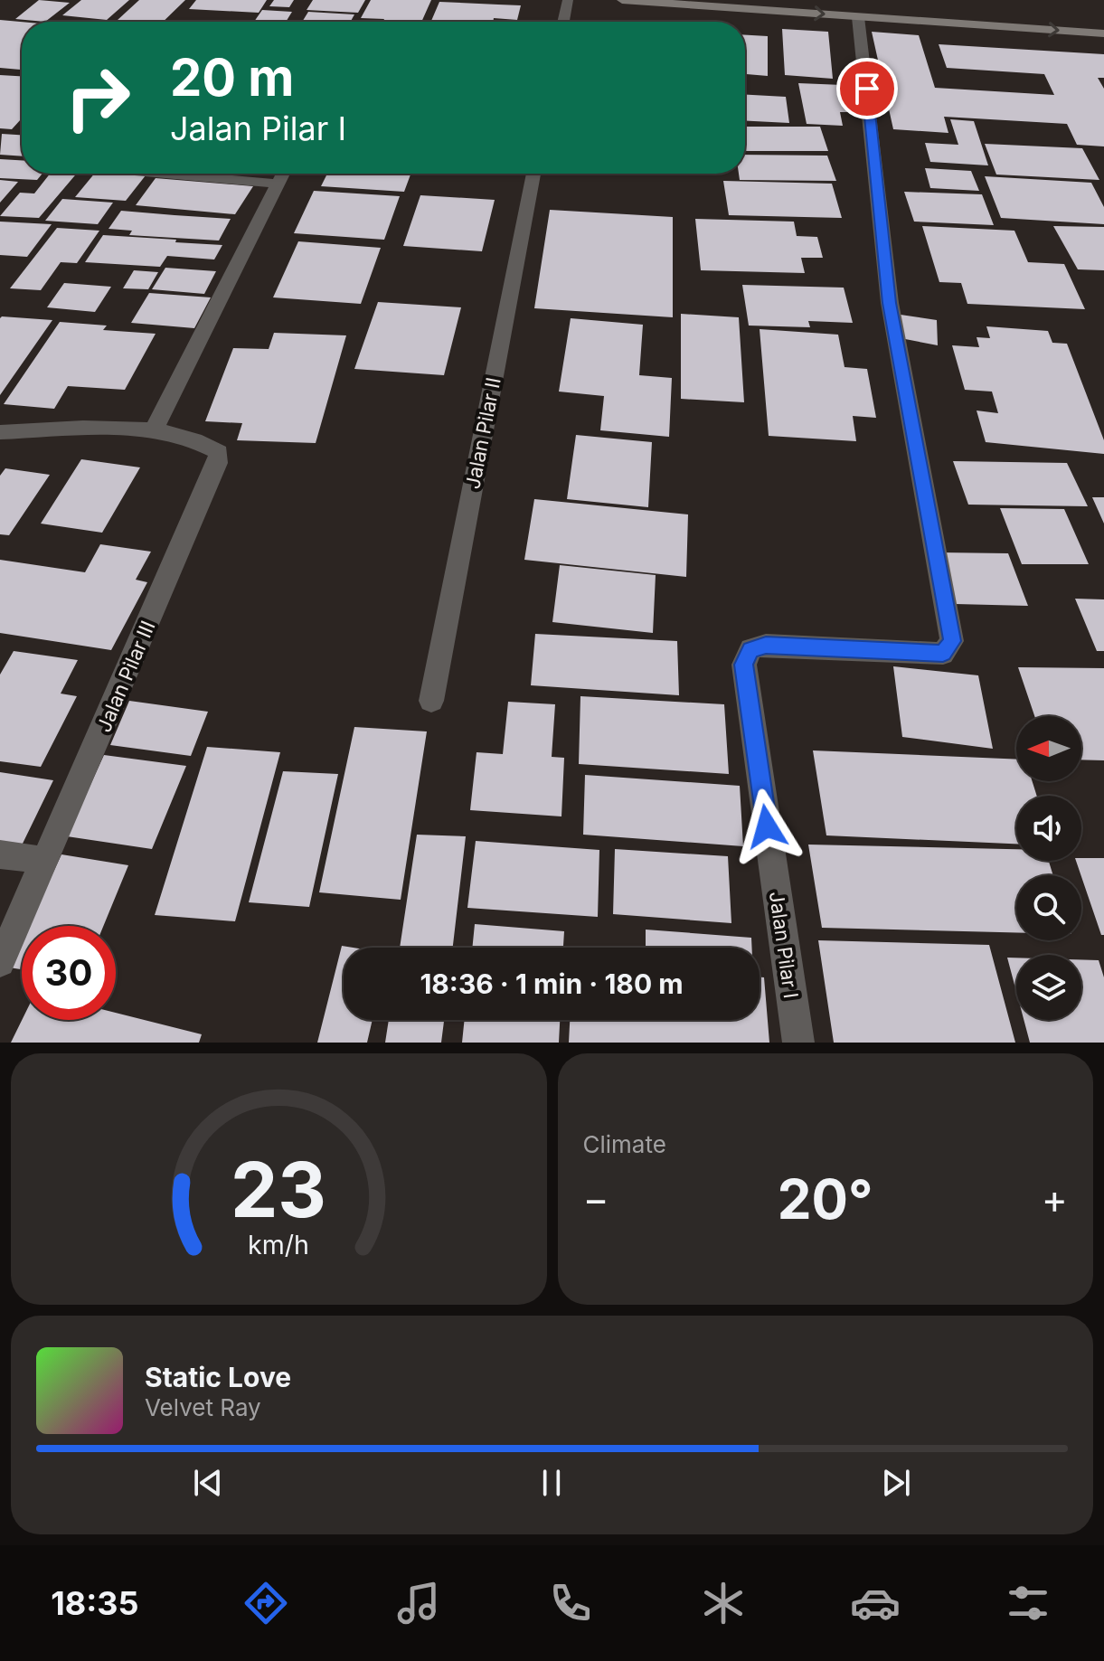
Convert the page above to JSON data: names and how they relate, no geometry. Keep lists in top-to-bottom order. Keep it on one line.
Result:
{"streets":{"street":["Jalan Pilar II","Jalan Pilar III","Jalan Pilar I"]},"north":"left","page":{"turn":["20 m","Jalan Pilar I"],"limit":"30","trip":"18:36 · 1 min · 180 m","tile":"Climate","heat":["−","20°","+"],"song":["Static Love","Velvet Ray"],"tabs":"18:35","gauge":["23","km/h"]}}
